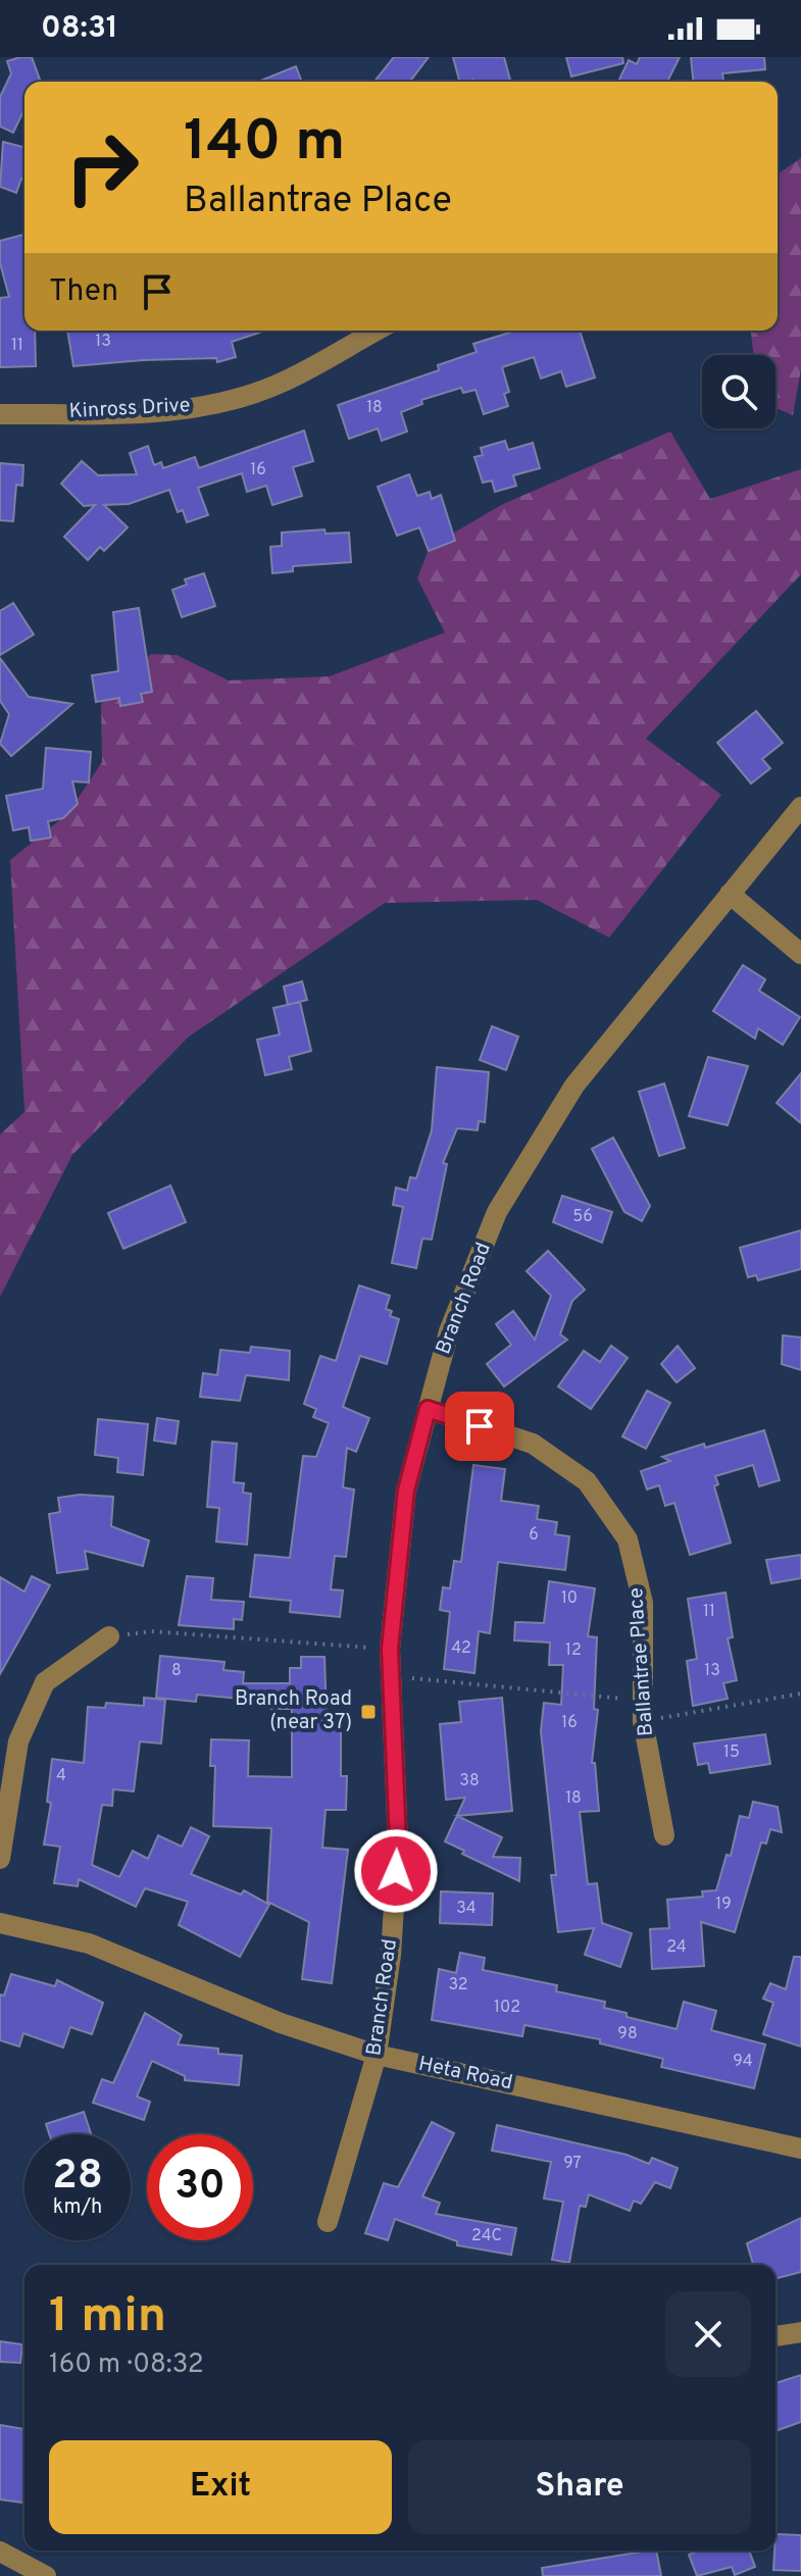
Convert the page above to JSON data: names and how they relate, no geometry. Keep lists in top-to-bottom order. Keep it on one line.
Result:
{"streets":{"street":["Kinross Drive","Branch Road","Ballantrae Place","Heta Road"]},"crossings":[["Branch Road","Ballantrae Place"],["Branch Road","Heta Road"]],"places":{"transit":["Branch Road (near 37)"]},"house_numbers":["13","11","18","16","56","6","10","11","42","12","8","13","16","15","4","38","18","19","34","24","32","102","98","94","97","24C"],"page":{"status":"08:31","turn":["140 m","Ballantrae Place"],"then":"Then","speed":"28 km/h","limit":"30","heading":["1 min","160 m · 08:32"],"buttons":["Exit","Share"]}}
